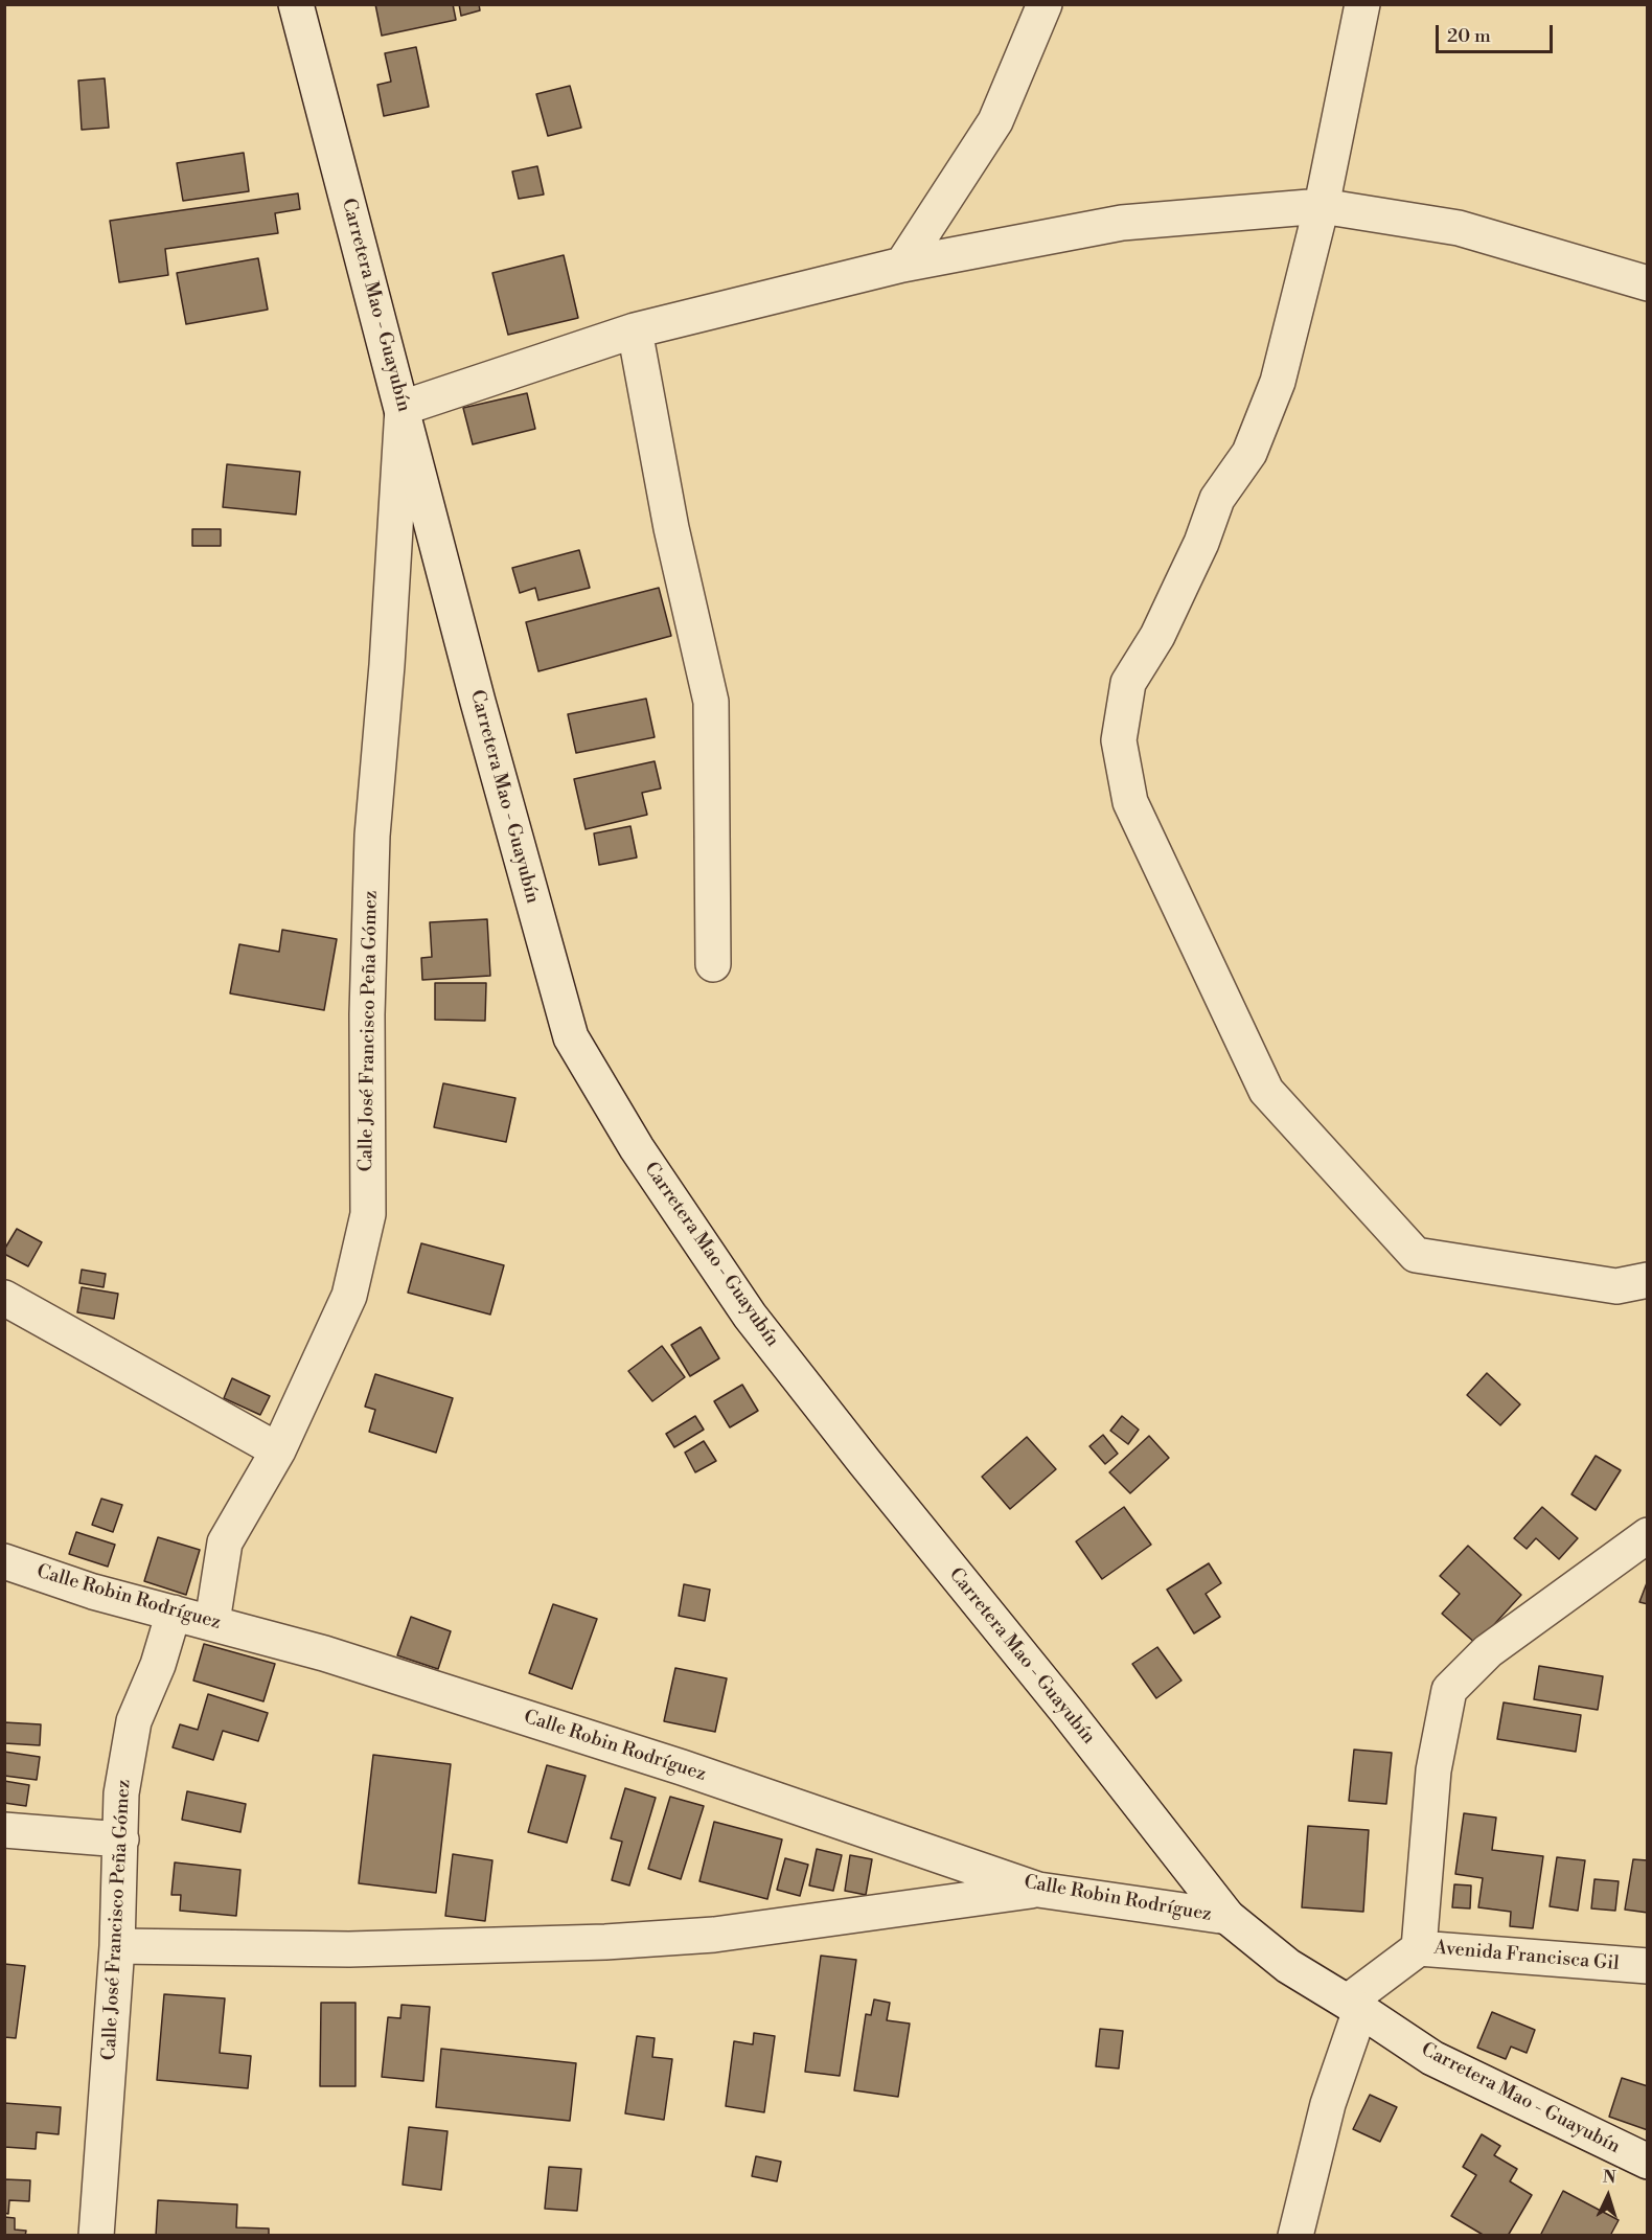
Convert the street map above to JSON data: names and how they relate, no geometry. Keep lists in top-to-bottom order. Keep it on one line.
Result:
{"streets":{"street":["Carretera Mao - Guayubín","Calle José Francisco Peña Gómez","Calle Robin Rodríguez","Avenida Francisca Gil"]},"crossings":[["Carretera Mao - Guayubín","Calle José Francisco Peña Gómez"],["Carretera Mao - Guayubín","Calle Robin Rodríguez"],["Carretera Mao - Guayubín","Avenida Francisca Gil"],["Calle José Francisco Peña Gómez","Calle Robin Rodríguez"]],"scale_bar":"20 m","north":"top"}
